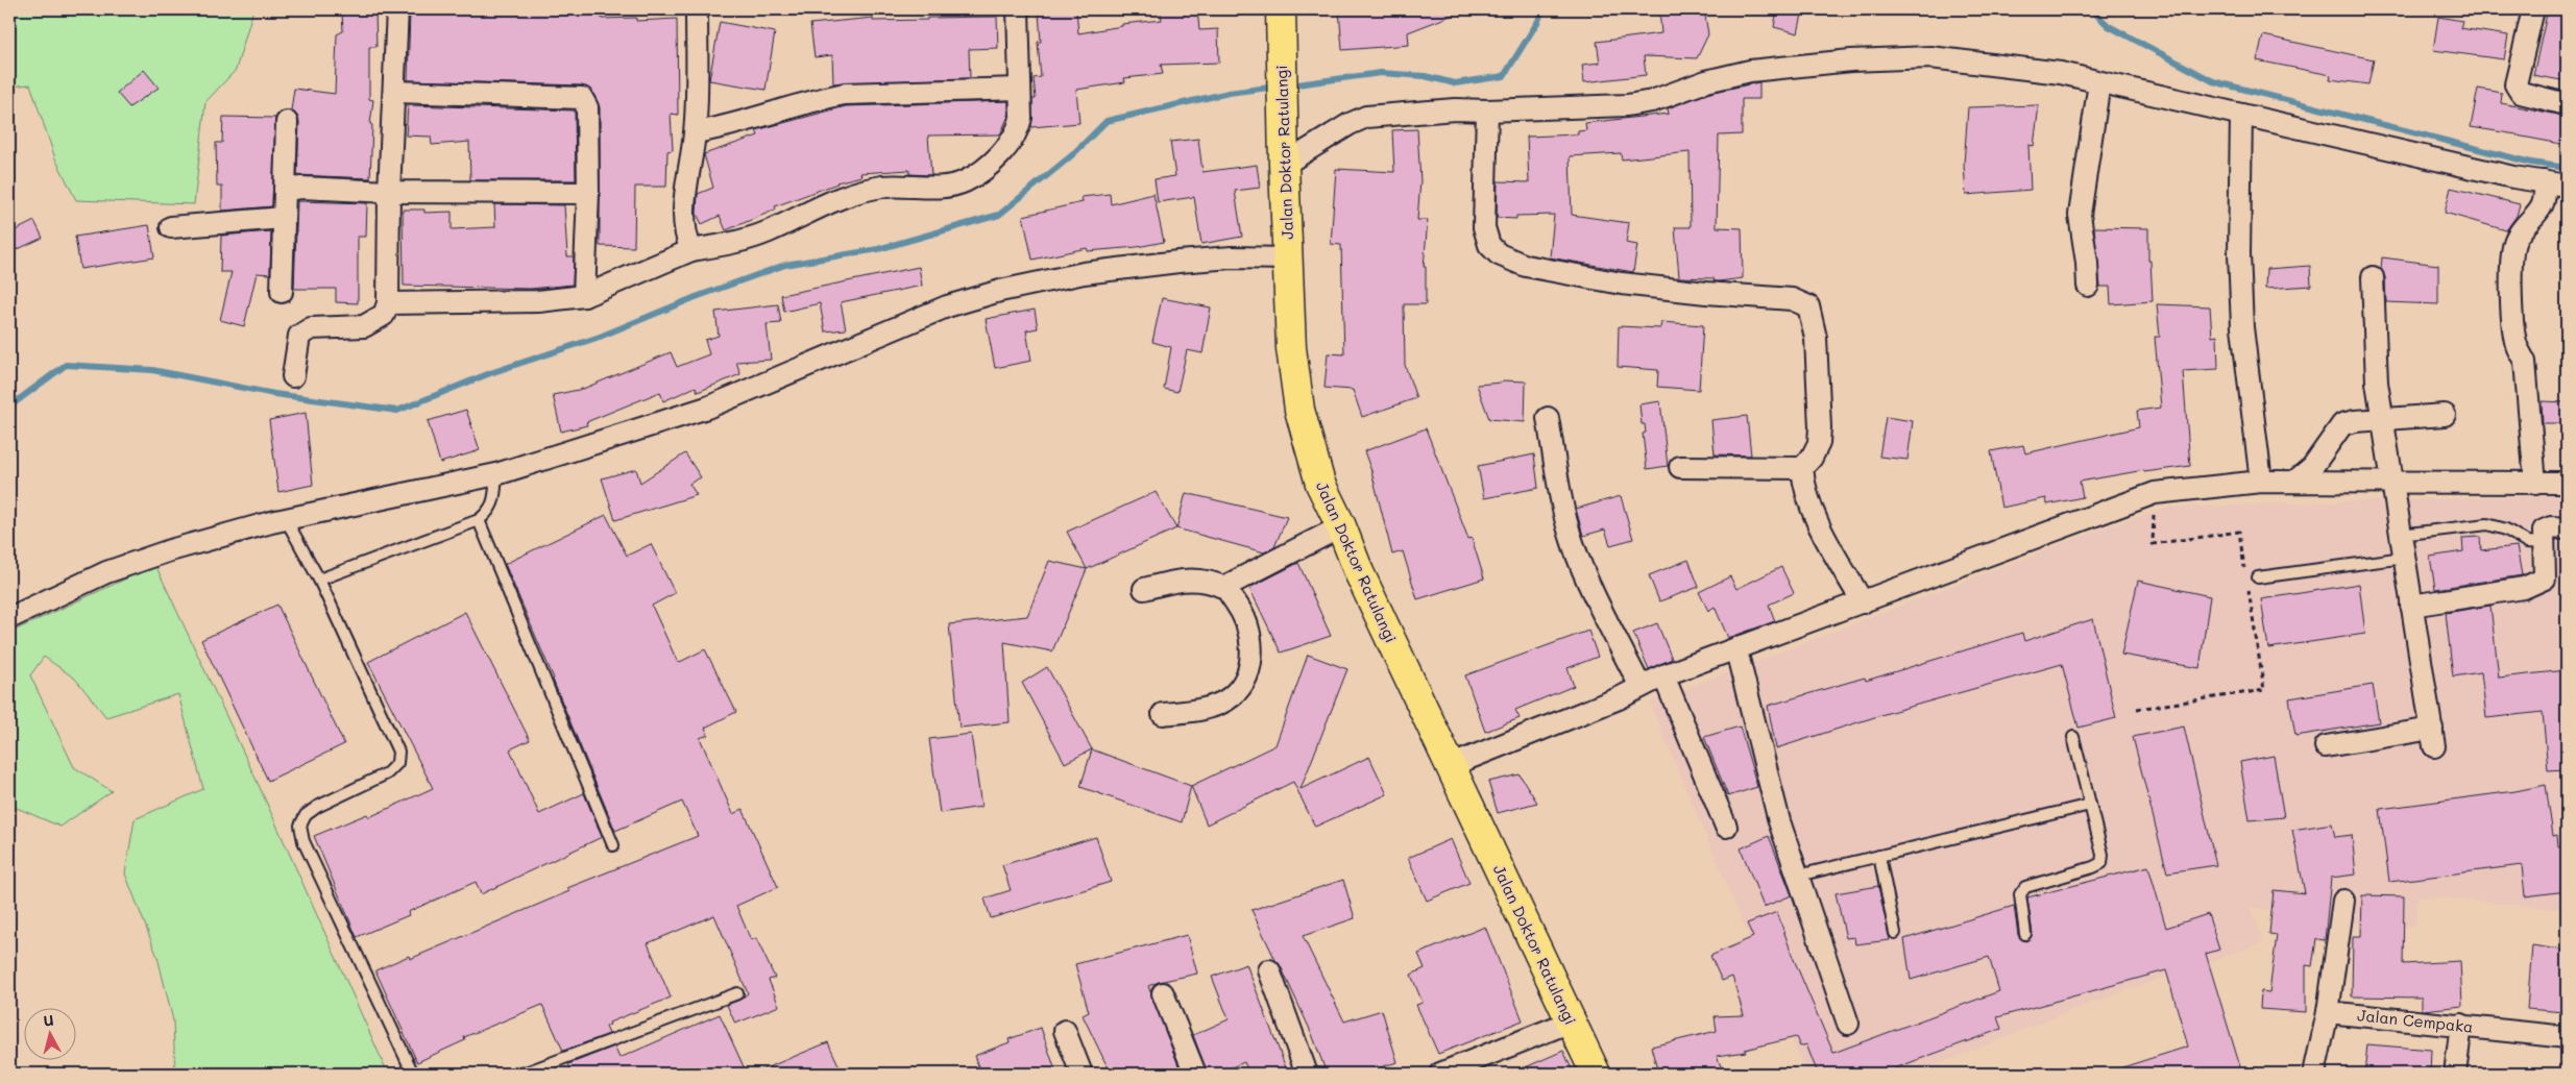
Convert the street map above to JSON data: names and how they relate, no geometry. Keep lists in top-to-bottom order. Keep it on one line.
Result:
{"streets":{"highway":["Jalan Doktor Ratulangi"],"street":["Jalan Cempaka"]},"north":"top"}
